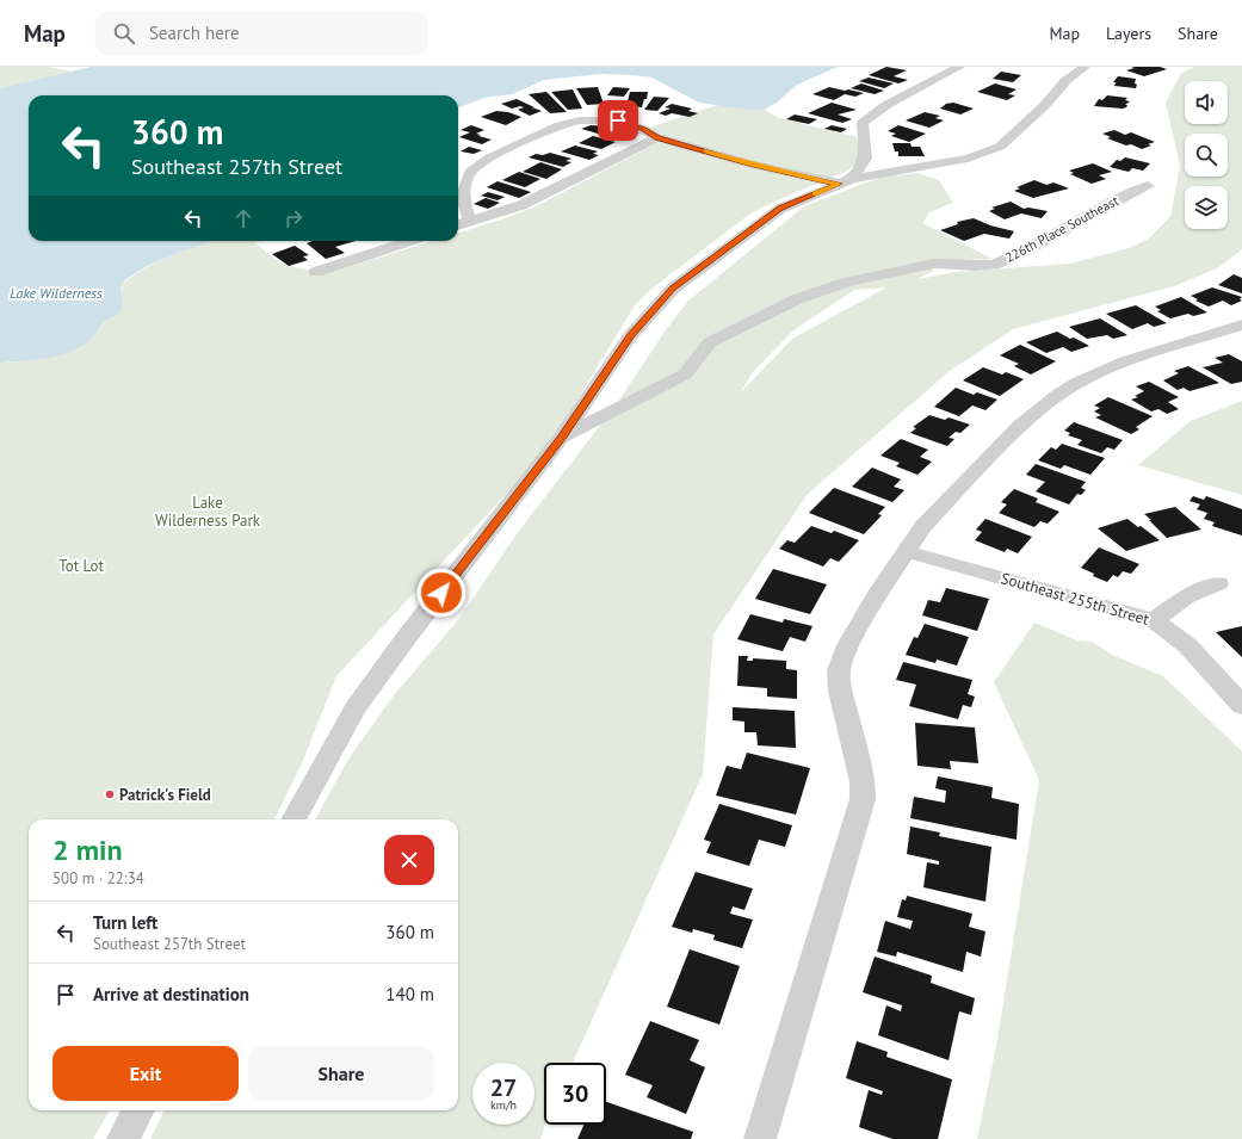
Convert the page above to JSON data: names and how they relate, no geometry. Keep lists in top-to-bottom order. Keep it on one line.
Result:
{"streets":{"street":["226th Place Southeast","Southeast 255th Street"]},"water":["Lake Wilderness"],"parks":["Lake Wilderness Park","Tot Lot"],"places":["Patrick's Field"],"page":{"header":"Map","search":"Search here","nav":["Map","Layers","Share"],"turn":["360 m","Southeast 257th Street"],"heading":["2 min","500 m · 22:34"],"list":[{"name":"Turn left","note":"Southeast 257th Street","value":"360 m"},{"name":"Arrive at destination","value":"140 m"}],"buttons":["Exit","Share"],"speed":"27 km/h","limit":"30"}}
